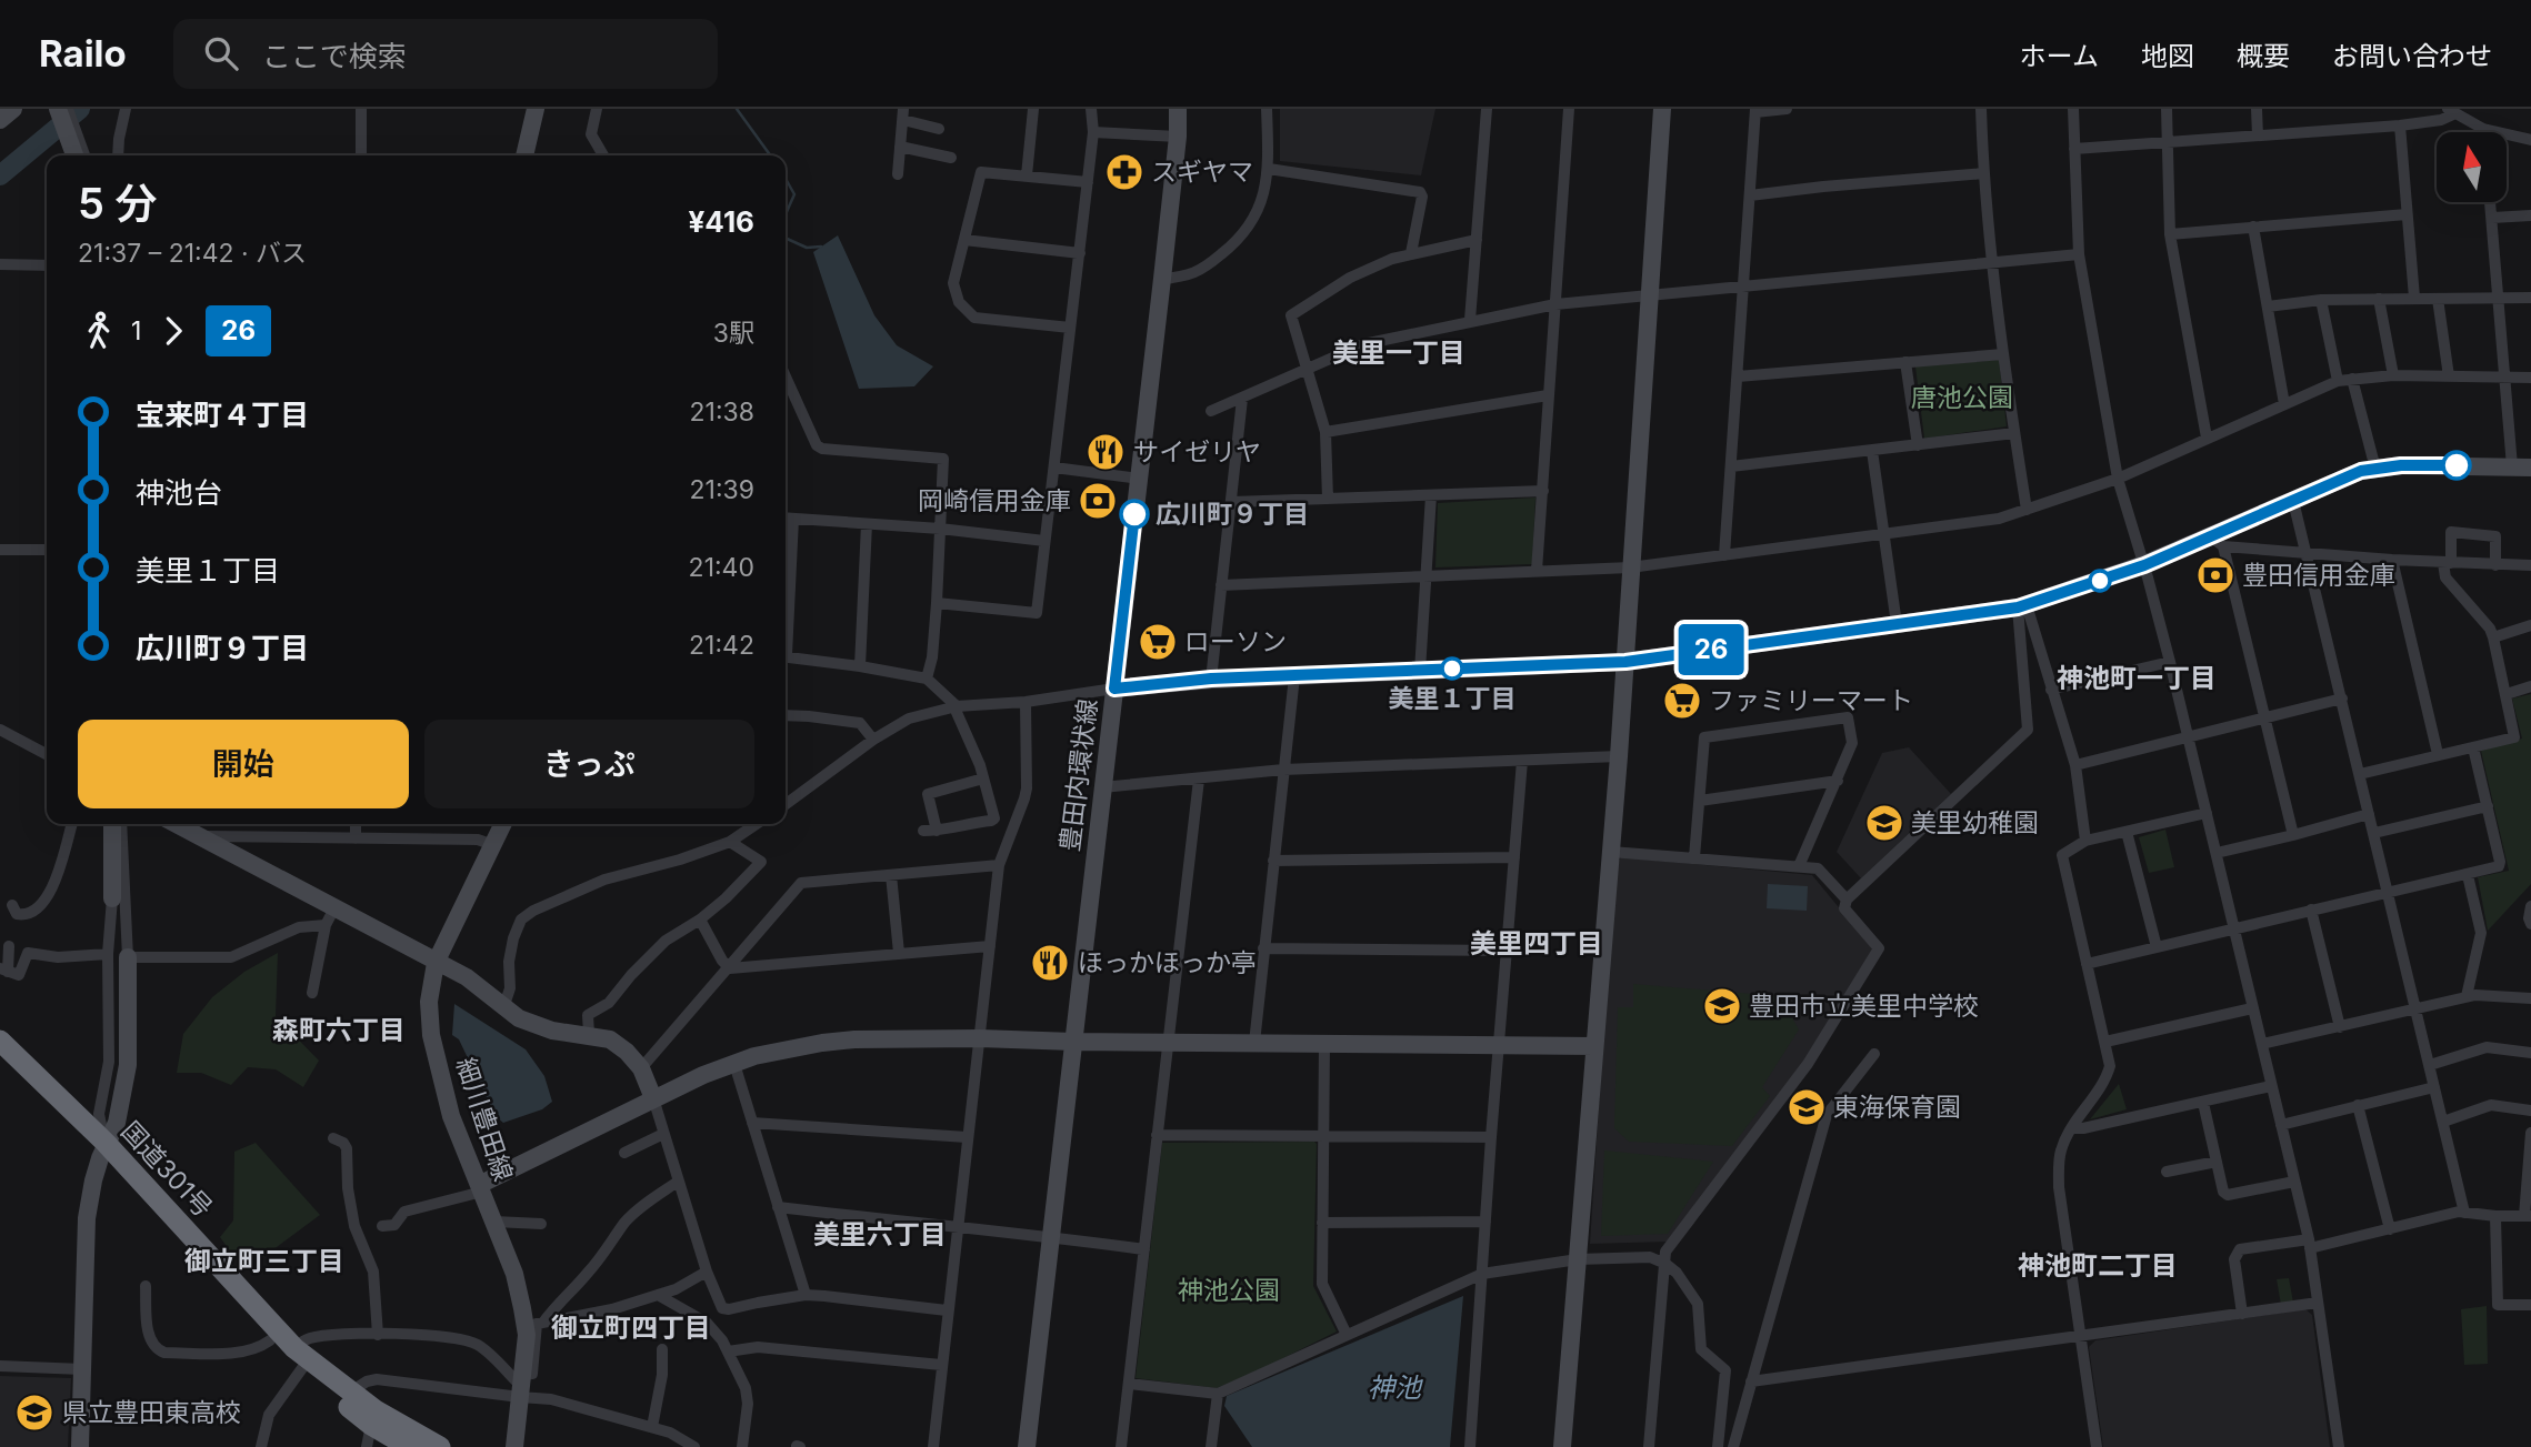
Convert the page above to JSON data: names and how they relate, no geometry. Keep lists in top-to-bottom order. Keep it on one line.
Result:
{"streets":{"highway":["国道301号"],"street":["豊田内環状線","細川豊田線"]},"districts":["美里一丁目","神池町一丁目","美里四丁目","森町六丁目","美里六丁目","御立町三丁目","神池町二丁目","御立町四丁目"],"water":["神池"],"parks":["唐池公園","神池公園"],"places":{"pharmacy":["スギヤマ"],"restaurant":["サイゼリヤ","ほっかほっか亭"],"bank":["岡崎信用金庫","豊田信用金庫"],"other":["広川町９丁目","美里１丁目"],"supermarket":["ローソン","ファミリーマート"],"school or university":["美里幼稚園","豊田市立美里中学校","東海保育園","県立豊田東高校"]},"lines":["bus line 26"],"north":"top","page":{"header":"Railo","search":"ここで検索","nav":["ホーム","地図","概要","お問い合わせ"],"on_map":"26","heading":["5 分","21:37 – 21:42 · バス","¥416"],"legs":["1","26","3駅"],"list":[{"name":"宝来町４丁目","value":"21:38"},{"name":"神池台","value":"21:39"},{"name":"美里１丁目","value":"21:40"},{"name":"広川町９丁目","value":"21:42"}],"buttons":["開始","きっぷ"]}}
